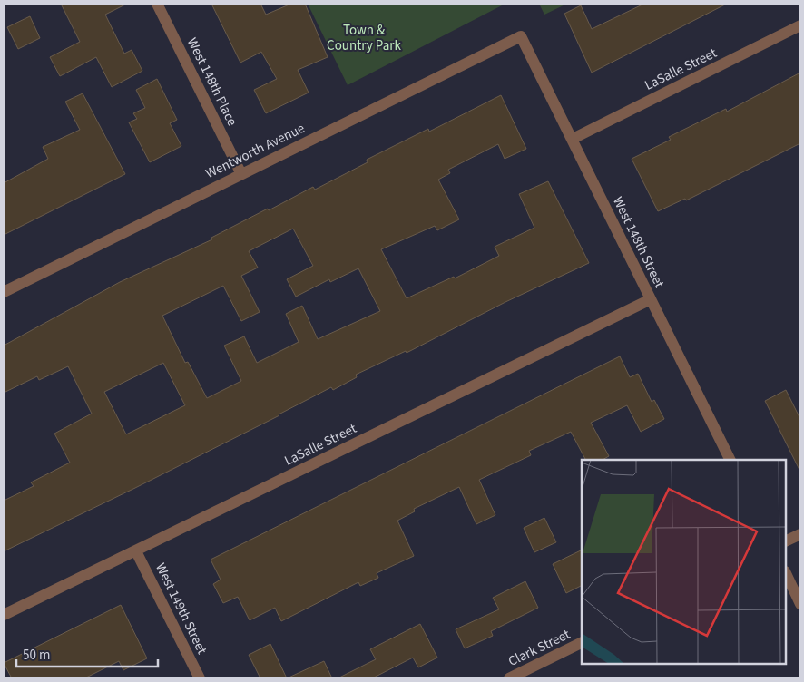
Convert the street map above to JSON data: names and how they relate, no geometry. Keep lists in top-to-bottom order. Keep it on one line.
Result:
{"streets":{"street":["LaSalle Street","West 148th Place","Wentworth Avenue","West 148th Street","West 149th Street","Clark Street"]},"crossings":[["LaSalle Street","West 148th Street"],["LaSalle Street","West 149th Street"],["West 148th Place","Wentworth Avenue"],["Wentworth Avenue","West 148th Street"]],"parks":["Town & Country Park"],"scale_bar":"50 m"}
